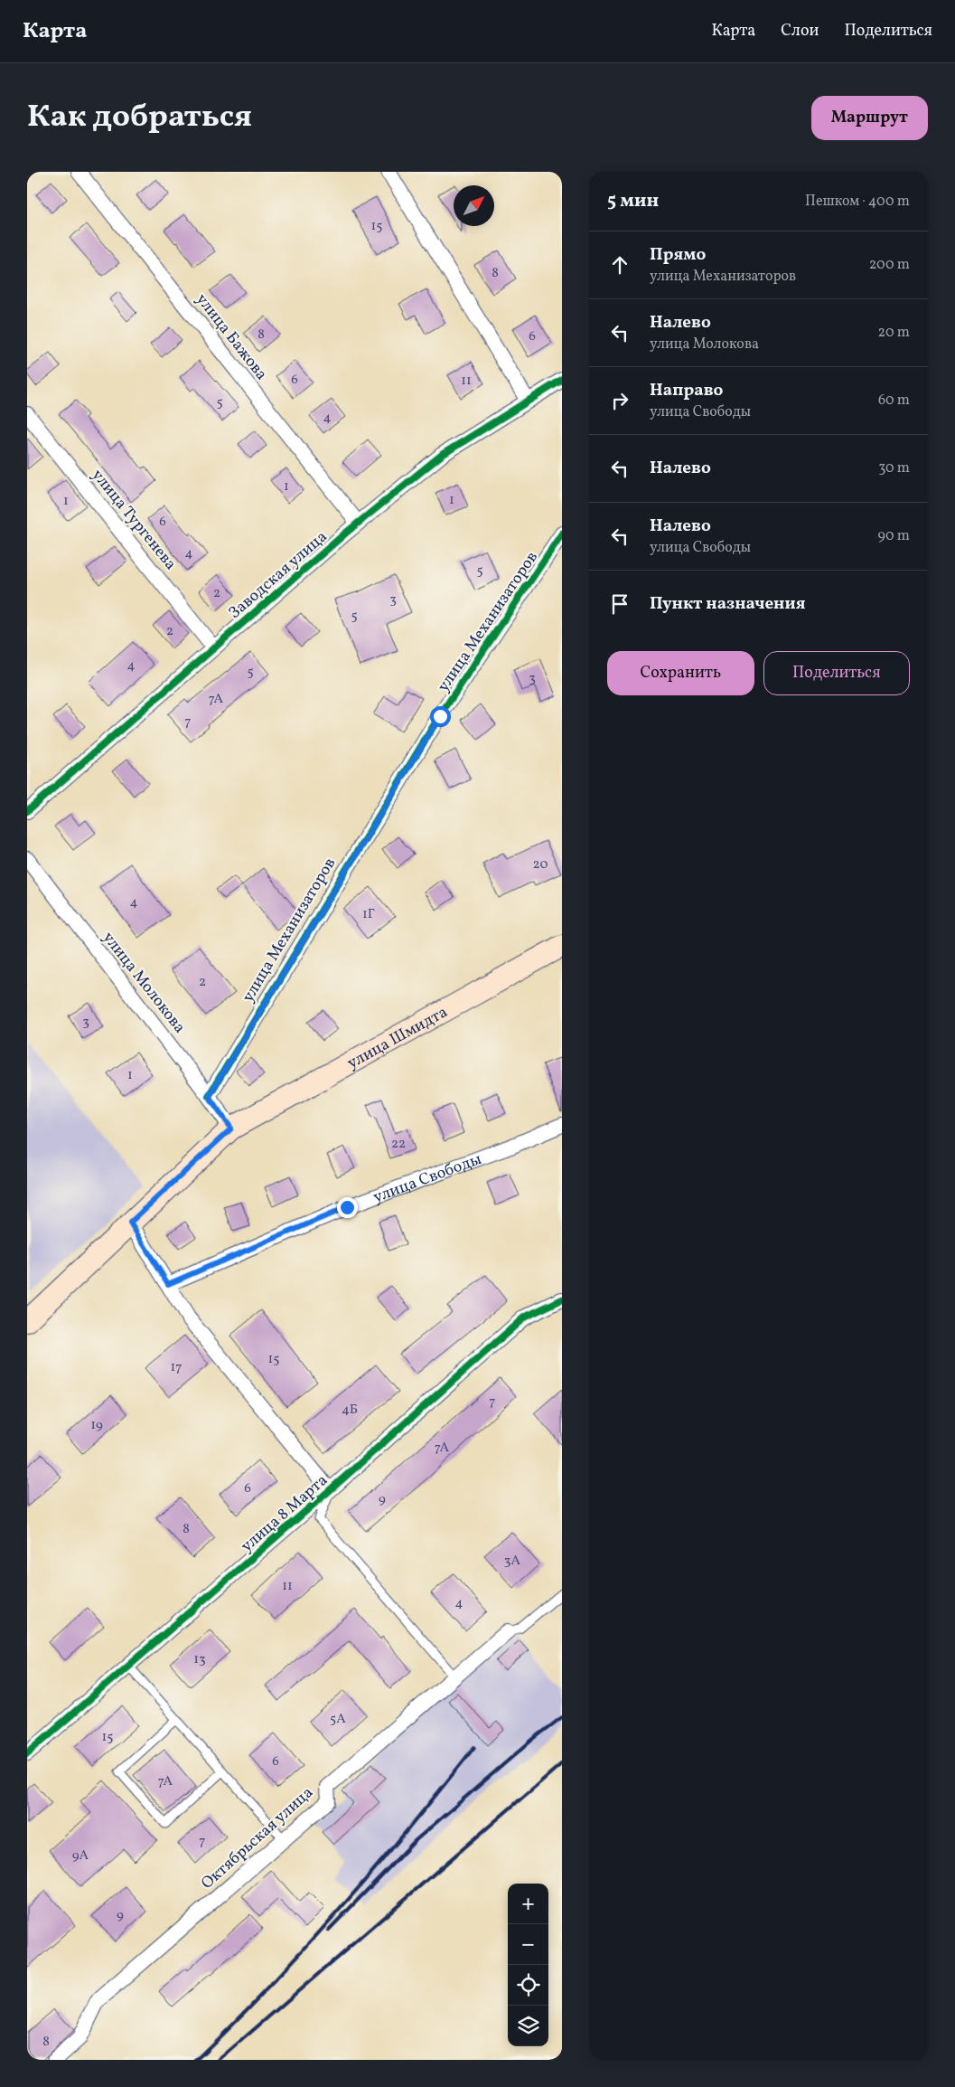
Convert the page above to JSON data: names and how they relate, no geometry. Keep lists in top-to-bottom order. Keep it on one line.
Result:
{"streets":{"street":["улица Бажова","улица Тургенева","Заводская улица","улица Механизаторов","улица Молокова","улица Шмидта","улица Свободы","улица 8 Марта","Октябрьская улица"]},"crossings":[["улица Бажова","Заводская улица"],["улица Тургенева","Заводская улица"],["улица Механизаторов","улица Молокова"],["улица Молокова","улица Шмидта"]],"house_numbers":["15","8","8","6","6","11","5","4","1","1","1","6","4","5","2","3","5","2","4","5","3","7А","7","20","4","1Г","2","3","1","22","15","17","7","4Б","19","7А","6","9","8","3А","11","4","13","5А","15","6","7А","7","9А","9","8"],"north":"top right","page":{"header":"Карта","nav":["Карта","Слои","Поделиться"],"title":"Как добраться","buttons":["Маршрут",["Сохранить","Поделиться"]],"heading":["5 мин","Пешком · 400 m"],"list":[["Прямо","улица Механизаторов","200 m"],["Налево","улица Молокова","20 m"],["Направо","улица Свободы","60 m"],["Налево","30 m"],["Налево","улица Свободы","90 m"],"Пункт назначения"],"map_buttons":["+","−"]}}
